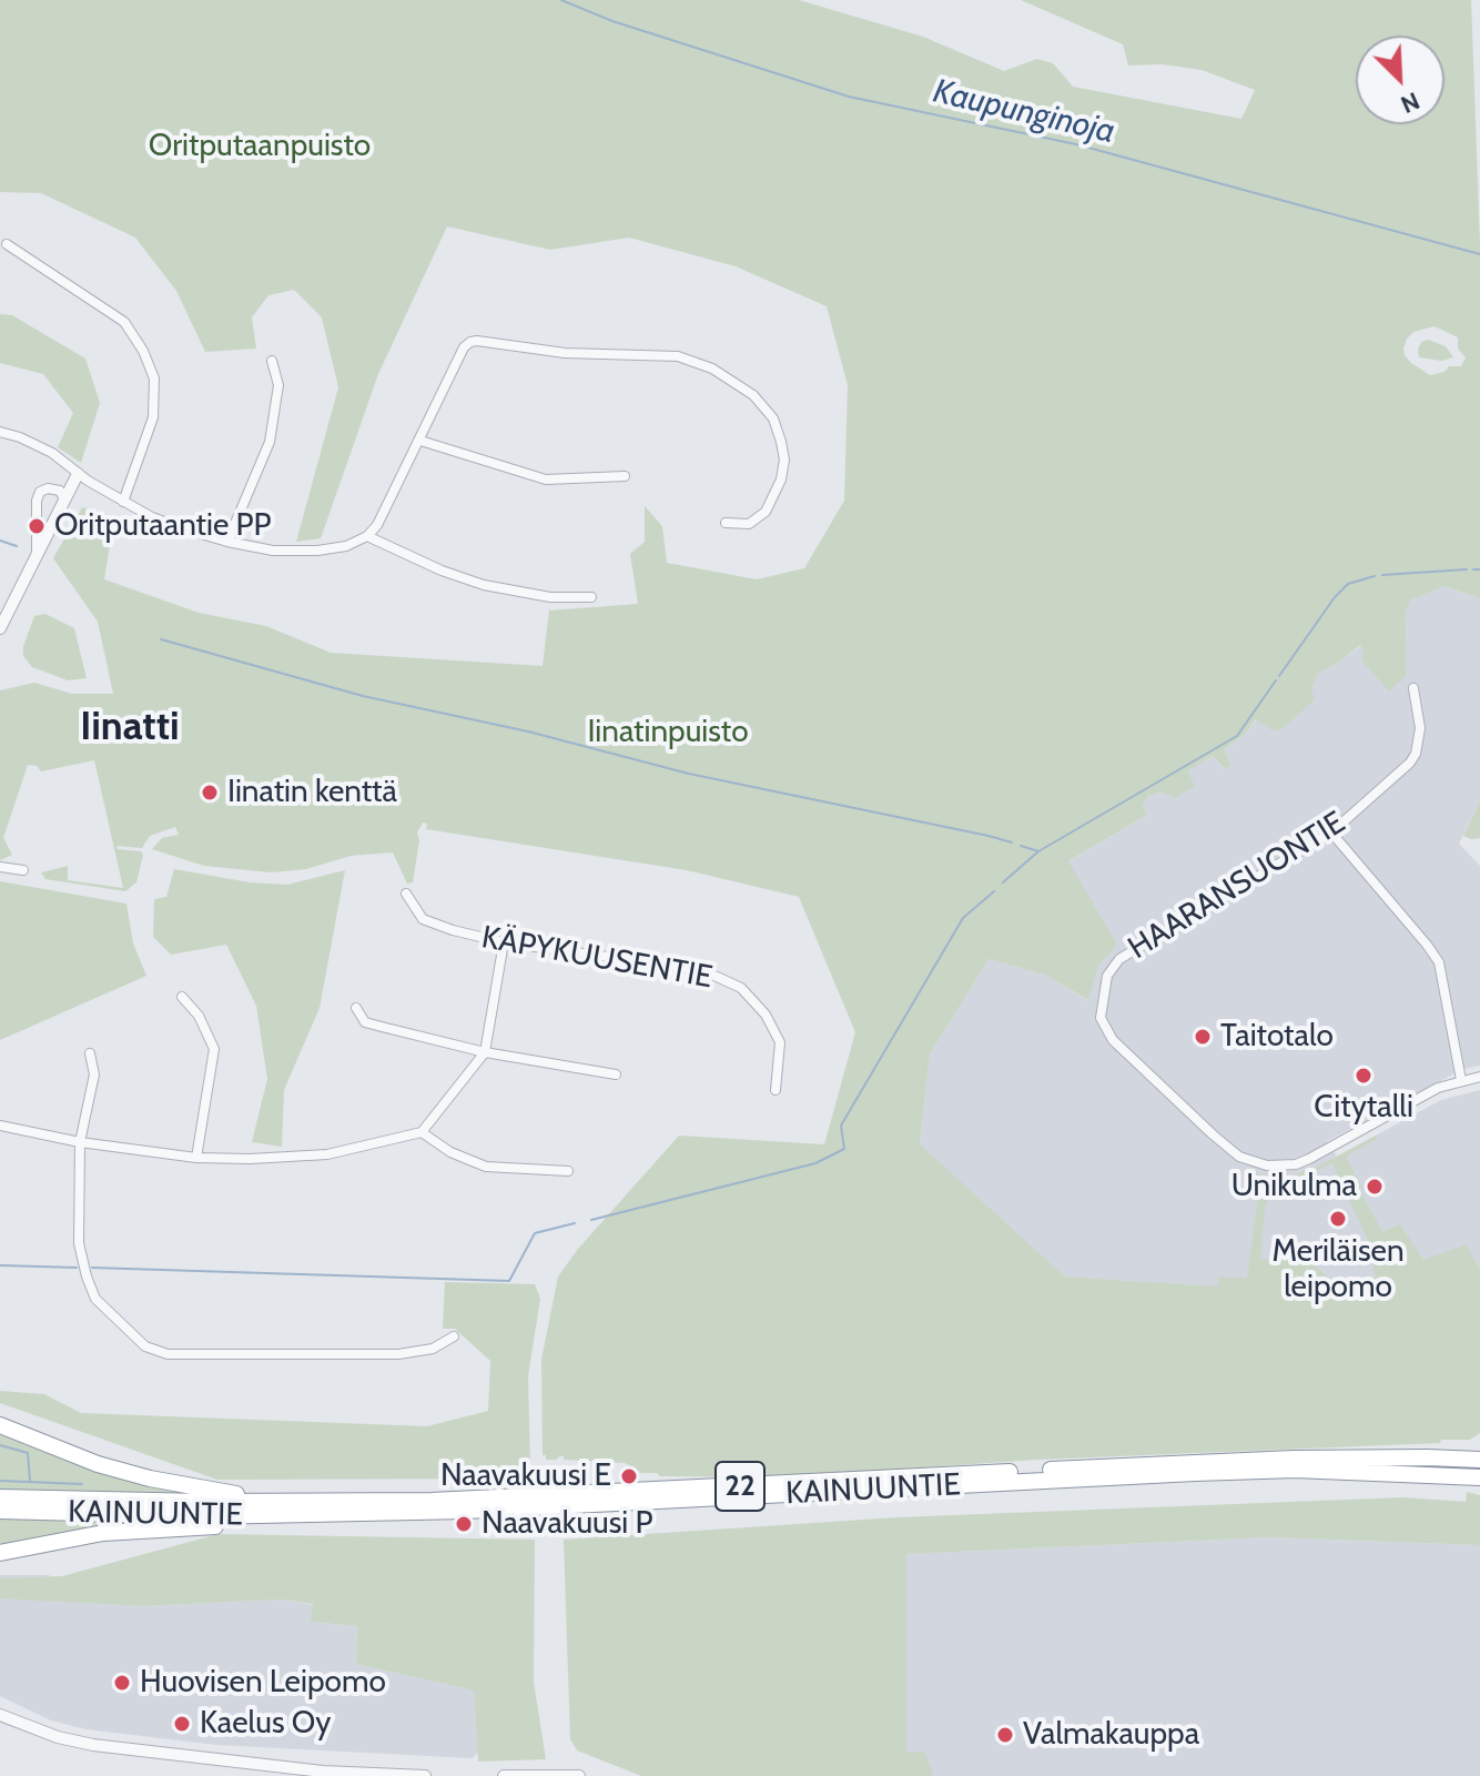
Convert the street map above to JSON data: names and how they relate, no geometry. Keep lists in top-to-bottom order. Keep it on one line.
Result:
{"streets":{"highway":["22","KAINUUNTIE"],"street":["HAARANSUONTIE","KÄPYKUUSENTIE"]},"districts":["Iinatti"],"water":["Kaupunginoja"],"parks":["Oritputaanpuisto","Iinatinpuisto"],"places":["Oritputaantie PP","Iinatin kenttä","Taitotalo","Citytalli","Unikulma","Meriläisen leipomo","Naavakuusi E","Naavakuusi P","Huovisen Leipomo","Kaelus Oy","Valmakauppa"],"north":"bottom right"}
